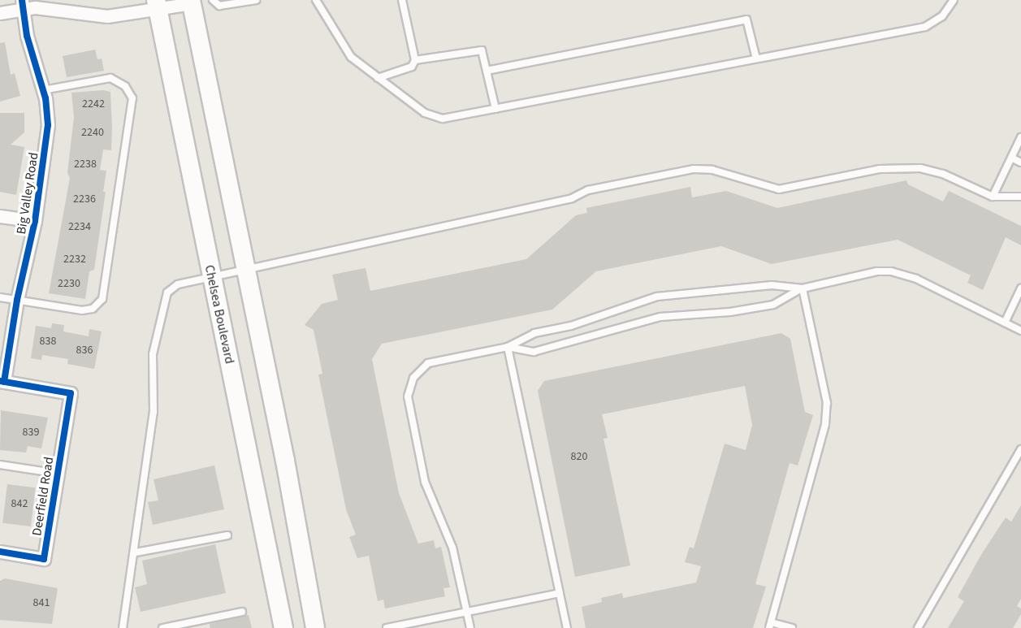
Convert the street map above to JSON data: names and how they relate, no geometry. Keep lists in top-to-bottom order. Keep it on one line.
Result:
{"streets":{"main road":["Chelsea Boulevard"],"street":["Big Valley Road","Deerfield Road"]},"crossings":[["Big Valley Road","Deerfield Road"]],"house_numbers":["2242","2240","2238","2236","2234","2232","2230","838","836","839","820","842","841"]}
